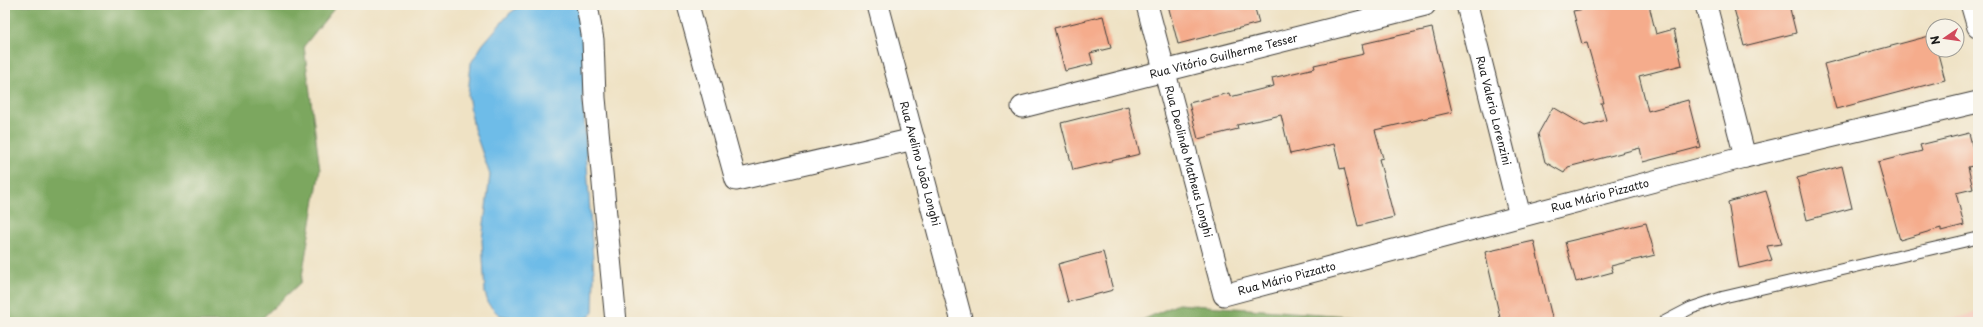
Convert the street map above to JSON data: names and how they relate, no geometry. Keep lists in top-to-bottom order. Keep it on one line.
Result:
{"streets":{"street":["Rua Vitório Guilherme Tesser","Rua Valerio Lorenzini","Rua Deolindo Matheus Longhi","Rua Avelino João Longhi","Rua Mário Pizzatto"]},"crossings":[["Rua Vitório Guilherme Tesser","Rua Deolindo Matheus Longhi"],["Rua Valerio Lorenzini","Rua Mário Pizzatto"],["Rua Deolindo Matheus Longhi","Rua Mário Pizzatto"]],"north":"left"}
